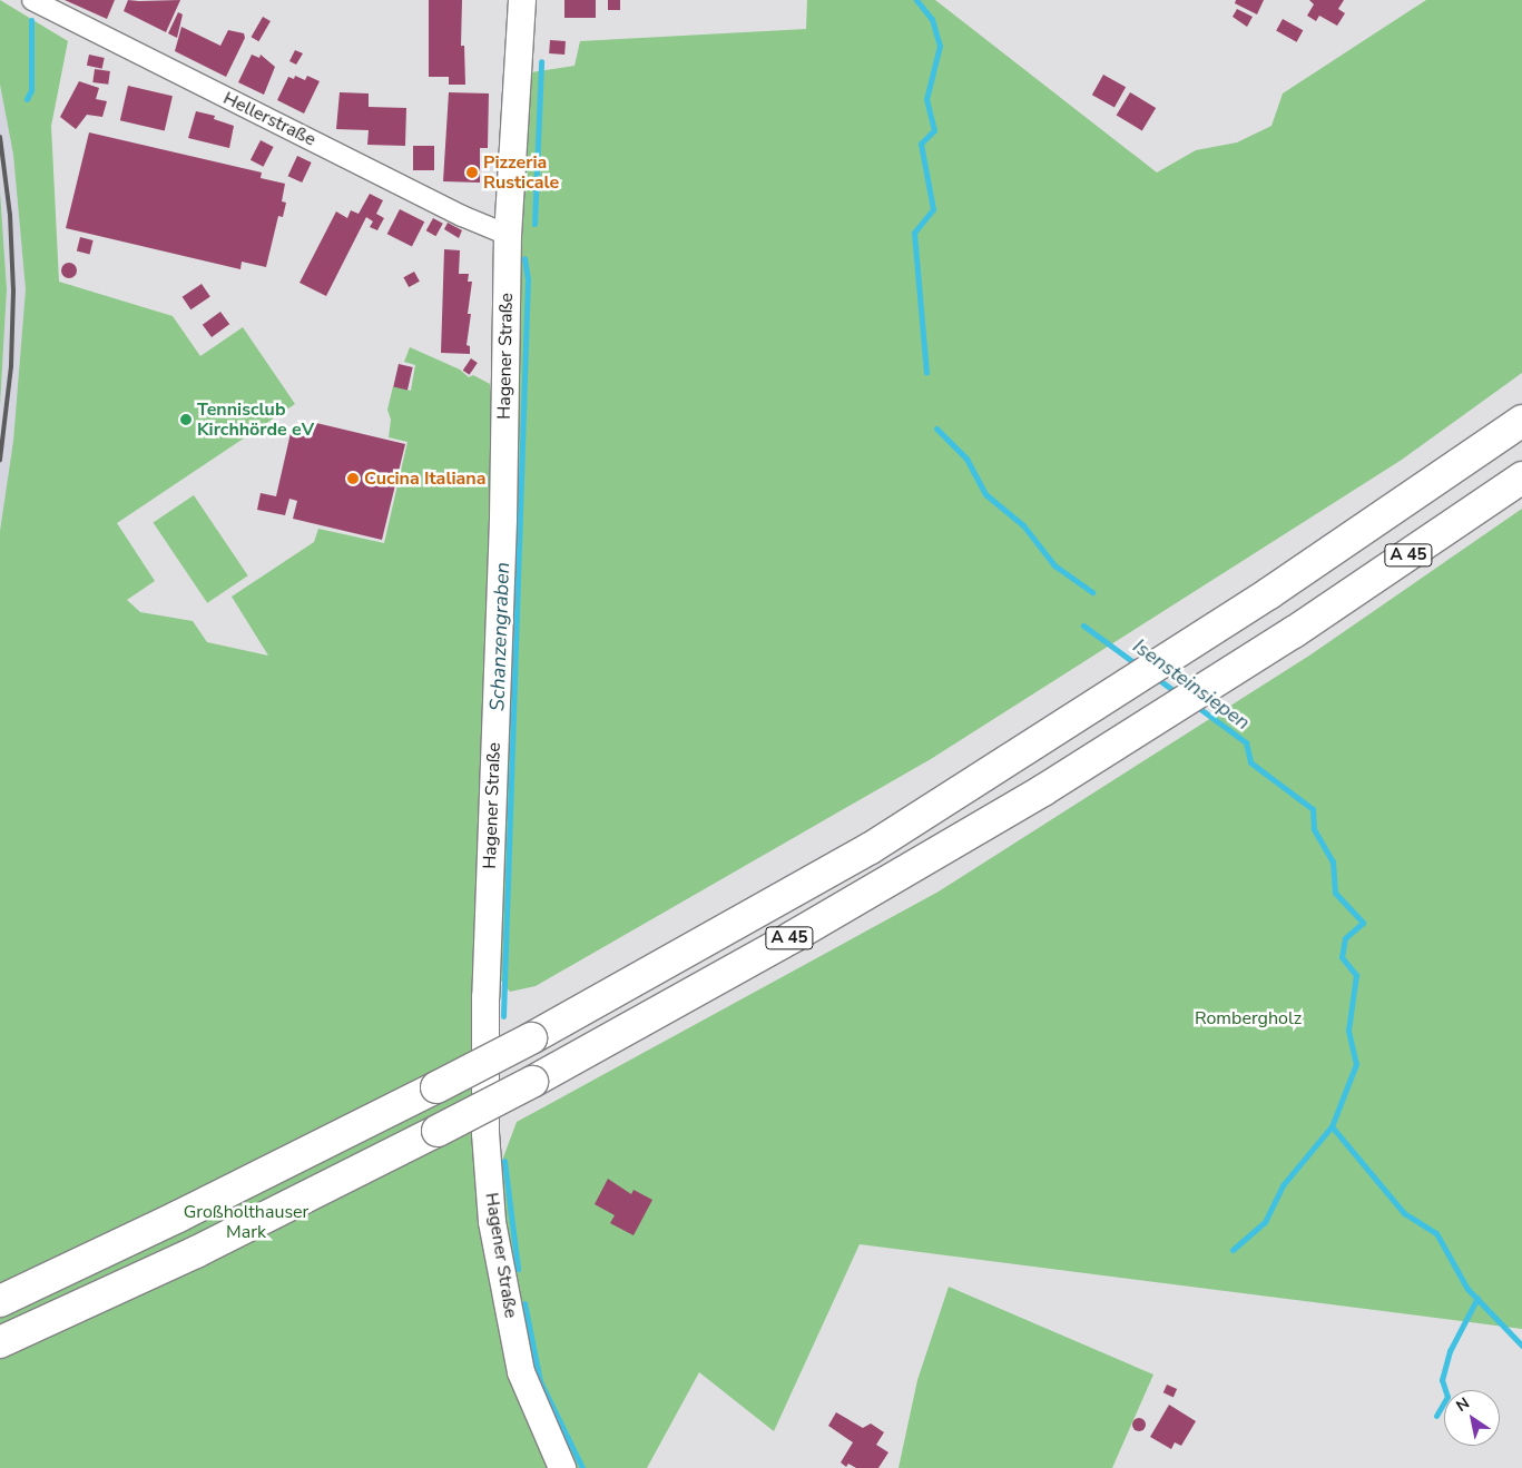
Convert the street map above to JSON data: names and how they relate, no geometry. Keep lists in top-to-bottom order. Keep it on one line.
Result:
{"streets":{"highway":["A 45"],"main road":["Hagener Straße"],"street":["Hellerstraße"]},"crossings":[["Hellerstraße","Hagener Straße"]],"water":["Schanzengraben","Isensteinsiepen"],"parks":["Rombergholz","Großholthauser Mark"],"places":["Pizzeria Rusticale","Tennisclub Kirchhörde eV","Cucina Italiana"],"north":"top left"}
